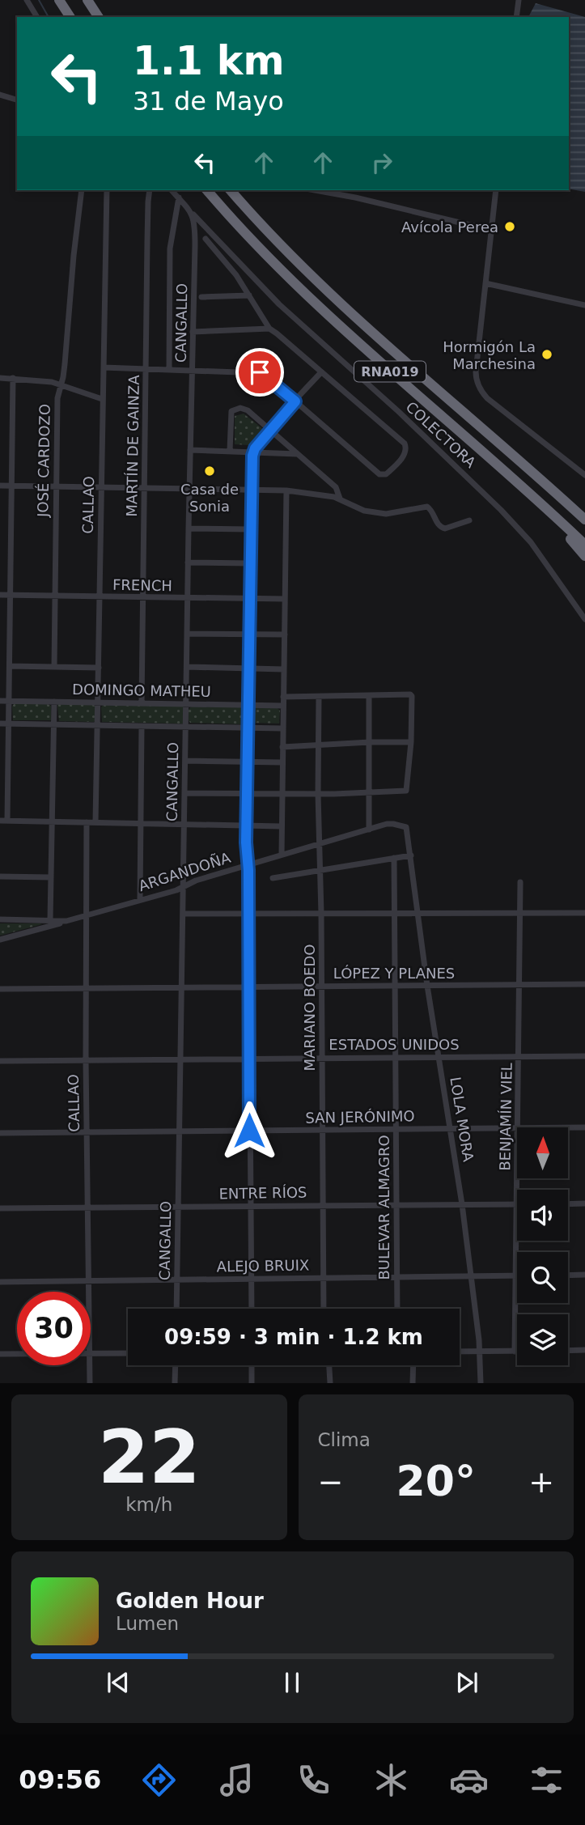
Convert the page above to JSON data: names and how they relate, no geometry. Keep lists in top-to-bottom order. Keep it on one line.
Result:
{"streets":{"highway":["RNA019"],"street":["CANGALLO","COLECTORA","MARTÍN DE GAINZA","JOSÉ CARDOZO","CALLAO","FRENCH","DOMINGO MATHEU","ARGANDOÑA","LÓPEZ Y PLANES","MARIANO BOEDO","ESTADOS UNIDOS","SAN JERÓNIMO","BENJAMÍN VIEL","LOLA MORA","ENTRE RÍOS","BULEVAR ALMAGRO","ALEJO BRUIX"]},"crossings":[["CANGALLO","COLECTORA"],["CANGALLO","FRENCH"],["CANGALLO","DOMINGO MATHEU"],["CANGALLO","ARGANDOÑA"],["CANGALLO","LÓPEZ Y PLANES"],["CANGALLO","ESTADOS UNIDOS"],["CANGALLO","SAN JERÓNIMO"],["CANGALLO","ENTRE RÍOS"],["CANGALLO","ALEJO BRUIX"],["MARTÍN DE GAINZA","FRENCH"],["MARTÍN DE GAINZA","DOMINGO MATHEU"],["JOSÉ CARDOZO","FRENCH"],["CALLAO","FRENCH"],["CALLAO","DOMINGO MATHEU"],["CALLAO","ARGANDOÑA"],["CALLAO","LÓPEZ Y PLANES"],["CALLAO","ESTADOS UNIDOS"],["CALLAO","SAN JERÓNIMO"],["CALLAO","ENTRE RÍOS"],["CALLAO","ALEJO BRUIX"],["ARGANDOÑA","MARIANO BOEDO"],["ARGANDOÑA","LOLA MORA"],["LÓPEZ Y PLANES","MARIANO BOEDO"],["LÓPEZ Y PLANES","BENJAMÍN VIEL"],["LÓPEZ Y PLANES","LOLA MORA"],["LÓPEZ Y PLANES","BULEVAR ALMAGRO"],["MARIANO BOEDO","ESTADOS UNIDOS"],["MARIANO BOEDO","SAN JERÓNIMO"],["MARIANO BOEDO","ENTRE RÍOS"],["MARIANO BOEDO","ALEJO BRUIX"],["ESTADOS UNIDOS","BENJAMÍN VIEL"],["ESTADOS UNIDOS","LOLA MORA"],["ESTADOS UNIDOS","BULEVAR ALMAGRO"],["SAN JERÓNIMO","LOLA MORA"],["SAN JERÓNIMO","BULEVAR ALMAGRO"],["BENJAMÍN VIEL","ENTRE RÍOS"],["BENJAMÍN VIEL","ALEJO BRUIX"],["LOLA MORA","ENTRE RÍOS"],["LOLA MORA","ALEJO BRUIX"],["ENTRE RÍOS","BULEVAR ALMAGRO"],["BULEVAR ALMAGRO","ALEJO BRUIX"]],"places":["Avícola Perea","Hormigón La Marchesina","Casa de Sonia"],"north":"top","page":{"turn":["1.1 km","31 de Mayo"],"limit":"30","trip":"09:59 · 3 min · 1.2 km","tile":[["22","km/h"],"Clima"],"heat":["−","20°","+"],"song":["Golden Hour","Lumen"],"tabs":"09:56"}}
